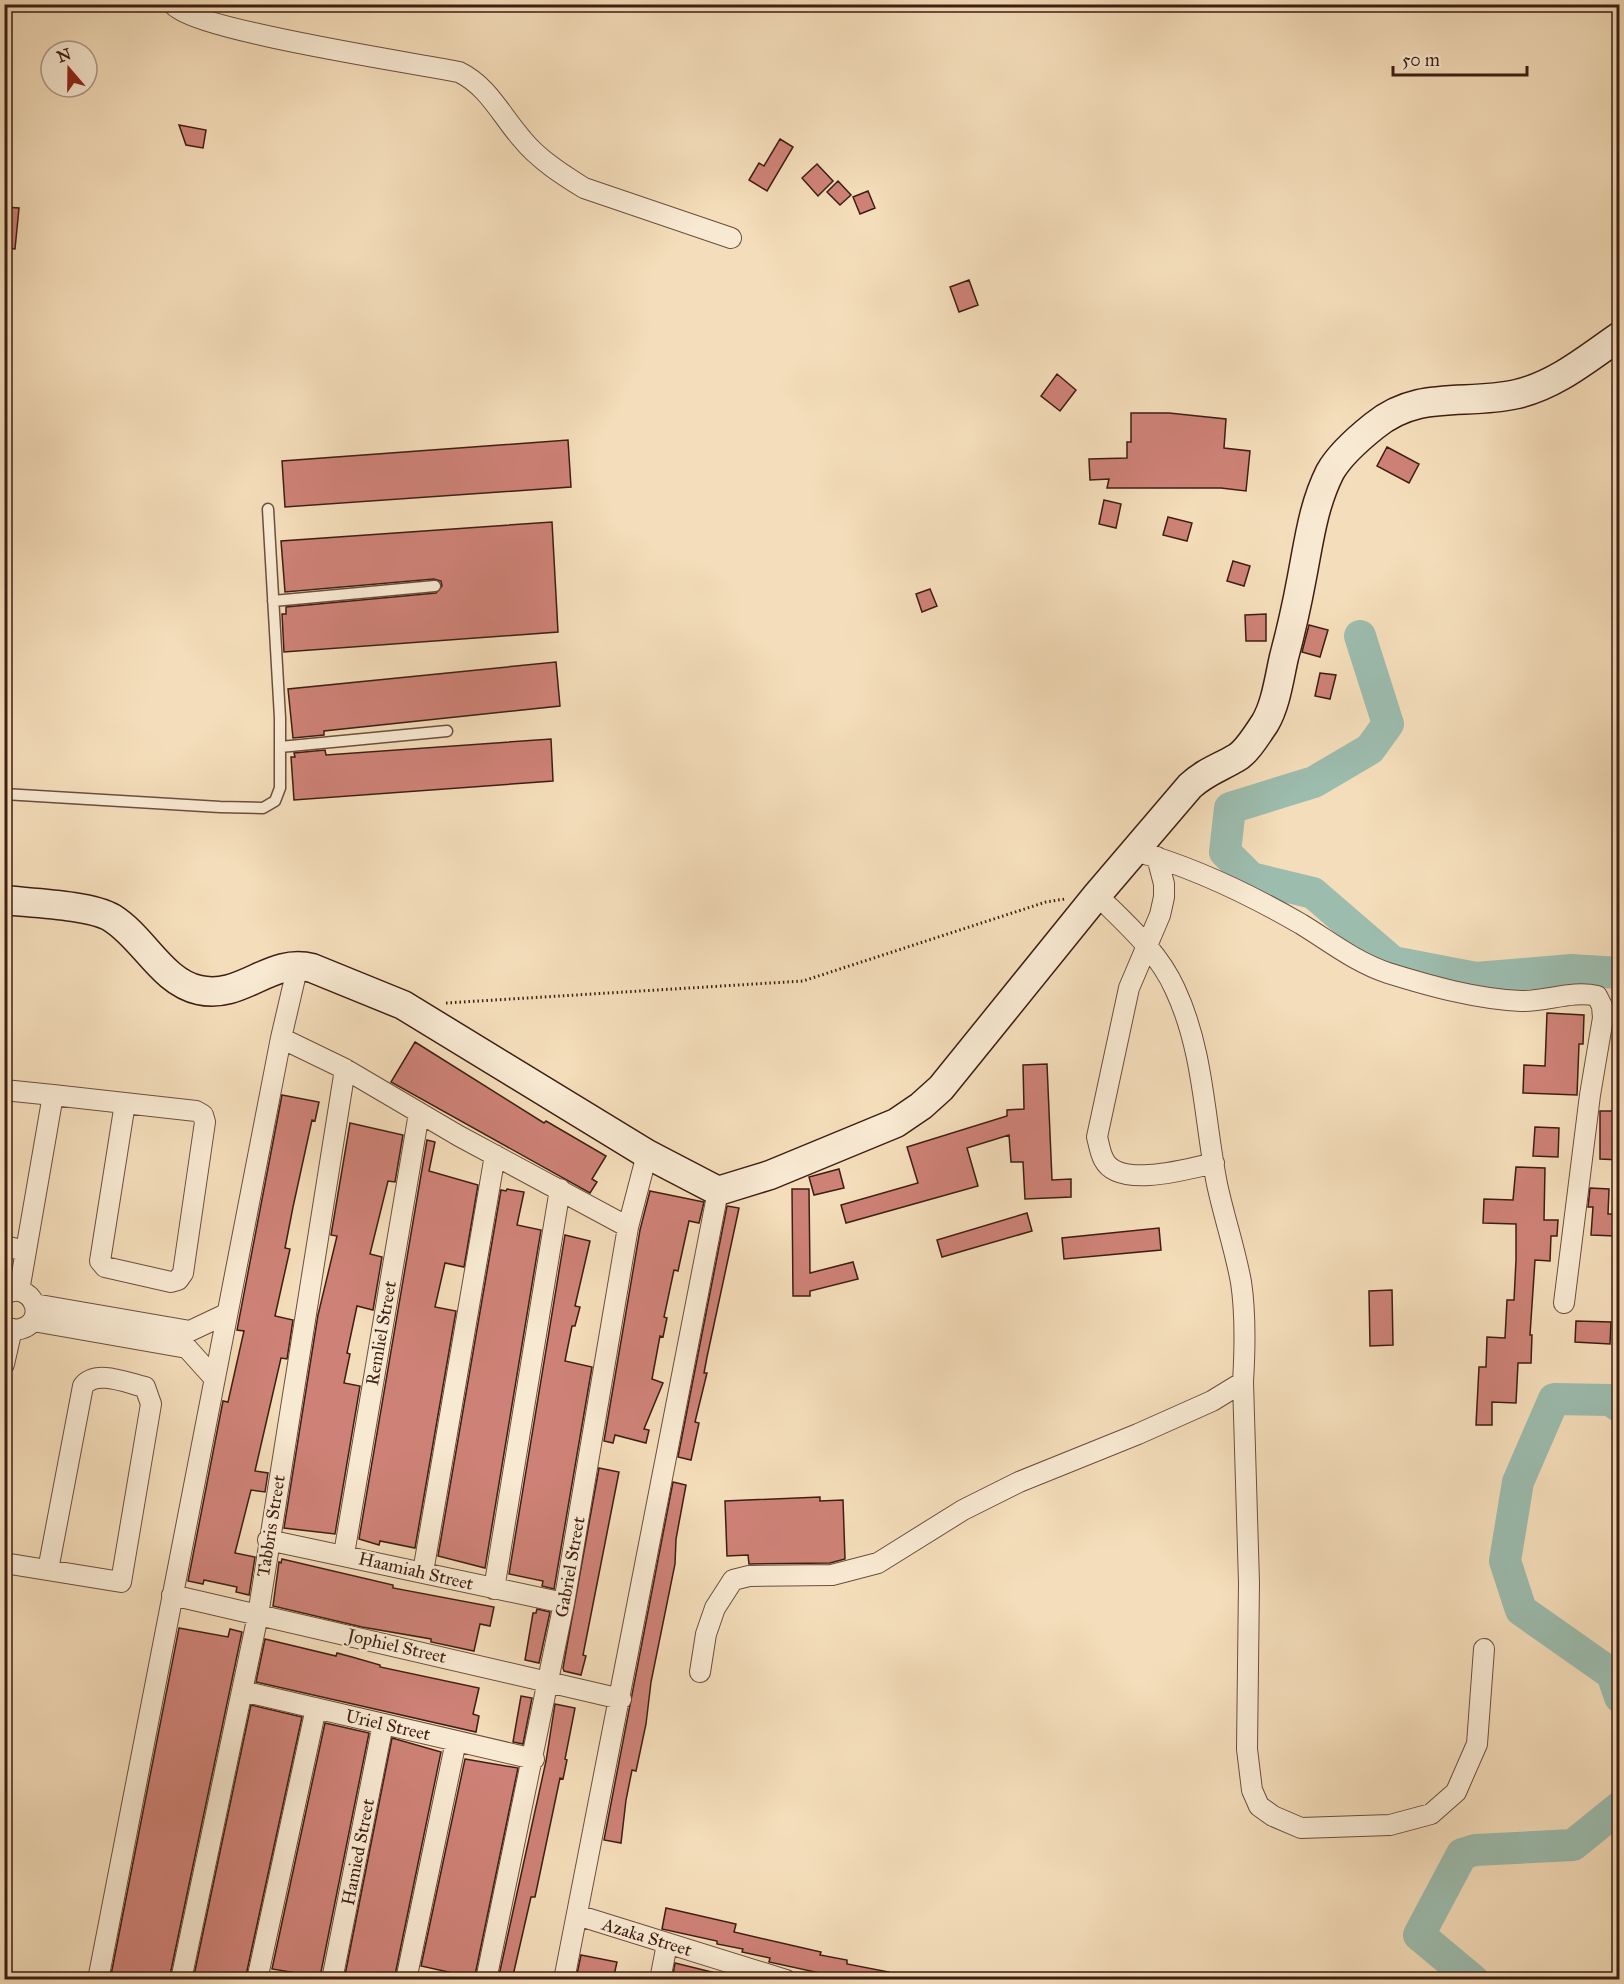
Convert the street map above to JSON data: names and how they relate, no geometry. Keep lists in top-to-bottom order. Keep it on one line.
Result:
{"streets":{"street":["Remliel Street","Tabbris Street","Gabriel Street","Haamiah Street","Jophiel Street","Uriel Street","Hamied Street","Azaka Street"]},"crossings":[["Remliel Street","Haamiah Street"],["Tabbris Street","Haamiah Street"],["Tabbris Street","Jophiel Street"],["Tabbris Street","Uriel Street"],["Gabriel Street","Haamiah Street"],["Gabriel Street","Jophiel Street"],["Gabriel Street","Uriel Street"],["Uriel Street","Hamied Street"]],"scale_bar":"50 m","north":"top"}
